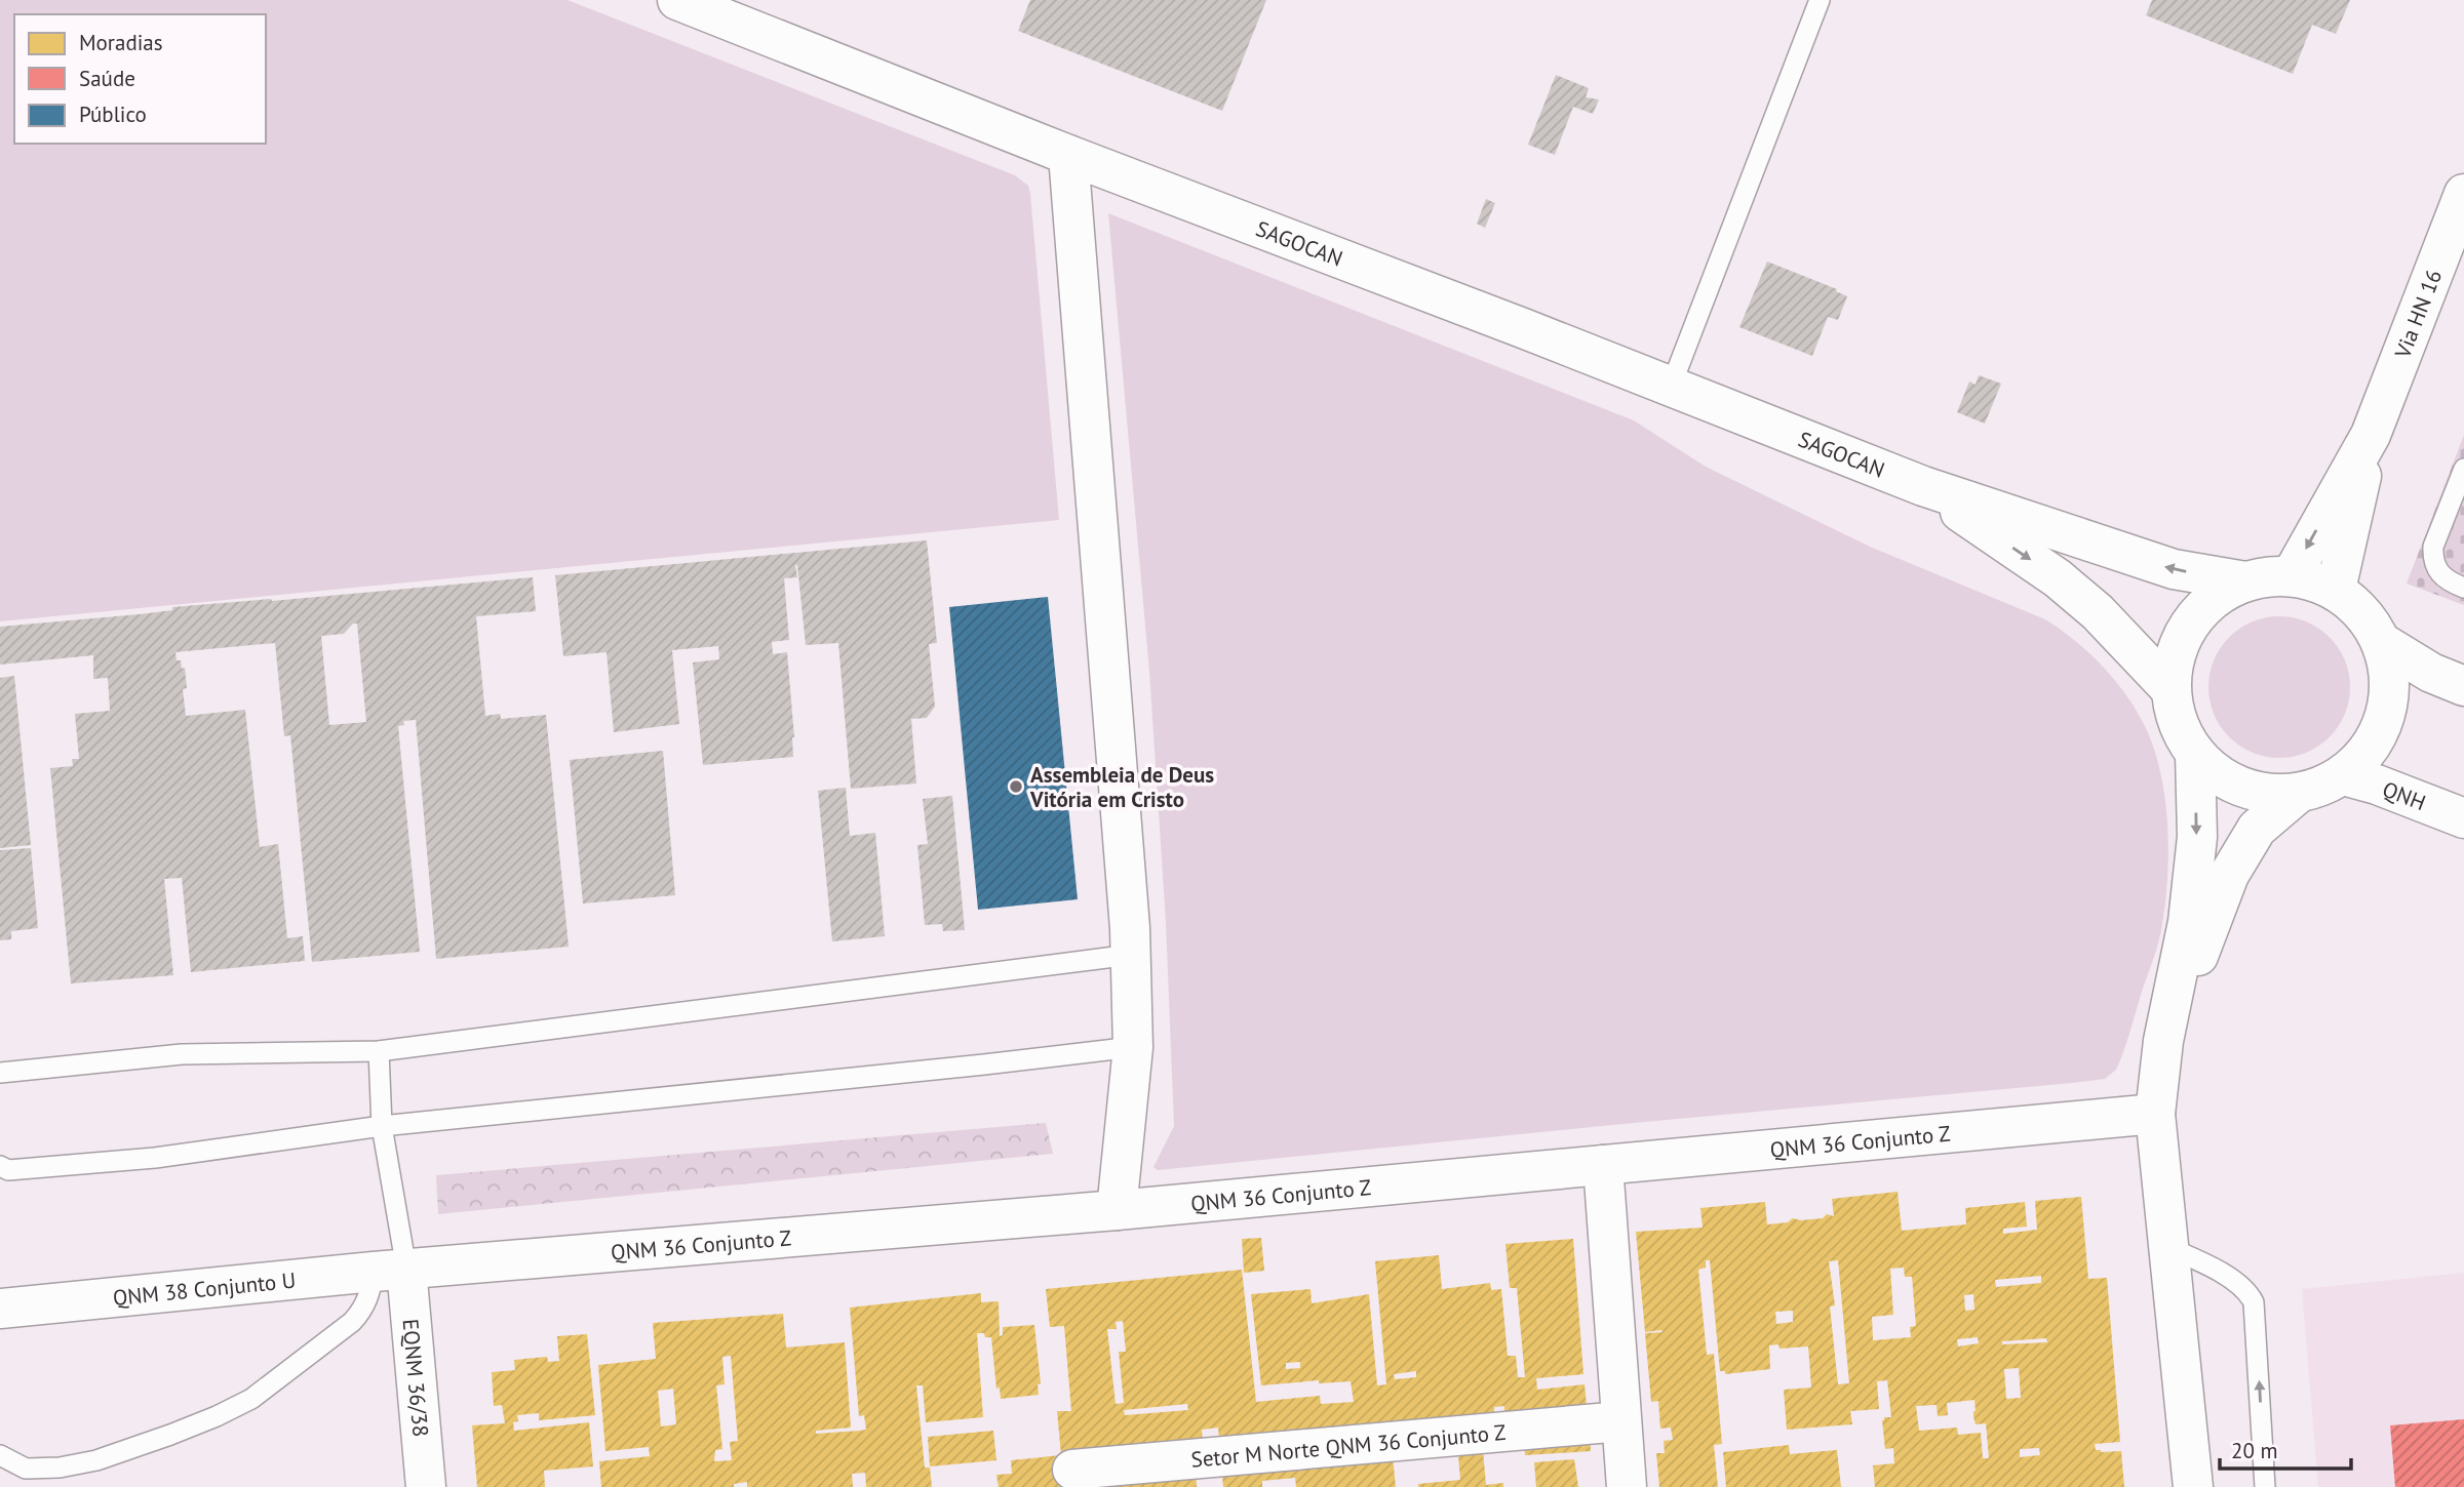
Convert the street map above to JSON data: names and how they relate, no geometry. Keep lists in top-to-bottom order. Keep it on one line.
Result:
{"streets":{"street":["SAGOCAN","Via HN 16","QNH","QNM 36 Conjunto Z","QNM 38 Conjunto U","EQNM 36/38","Setor M Norte QNM 36 Conjunto Z"]},"crossings":[["SAGOCAN","Via HN 16"],["SAGOCAN","QNH"],["Via HN 16","QNH"],["QNM 36 Conjunto Z","QNM 38 Conjunto U"],["QNM 36 Conjunto Z","EQNM 36/38"],["QNM 38 Conjunto U","EQNM 36/38"]],"places":["Assembleia de Deus Vitória em Cristo"],"legend":["Moradias","Saúde","Público"],"scale_bar":"20 m"}
